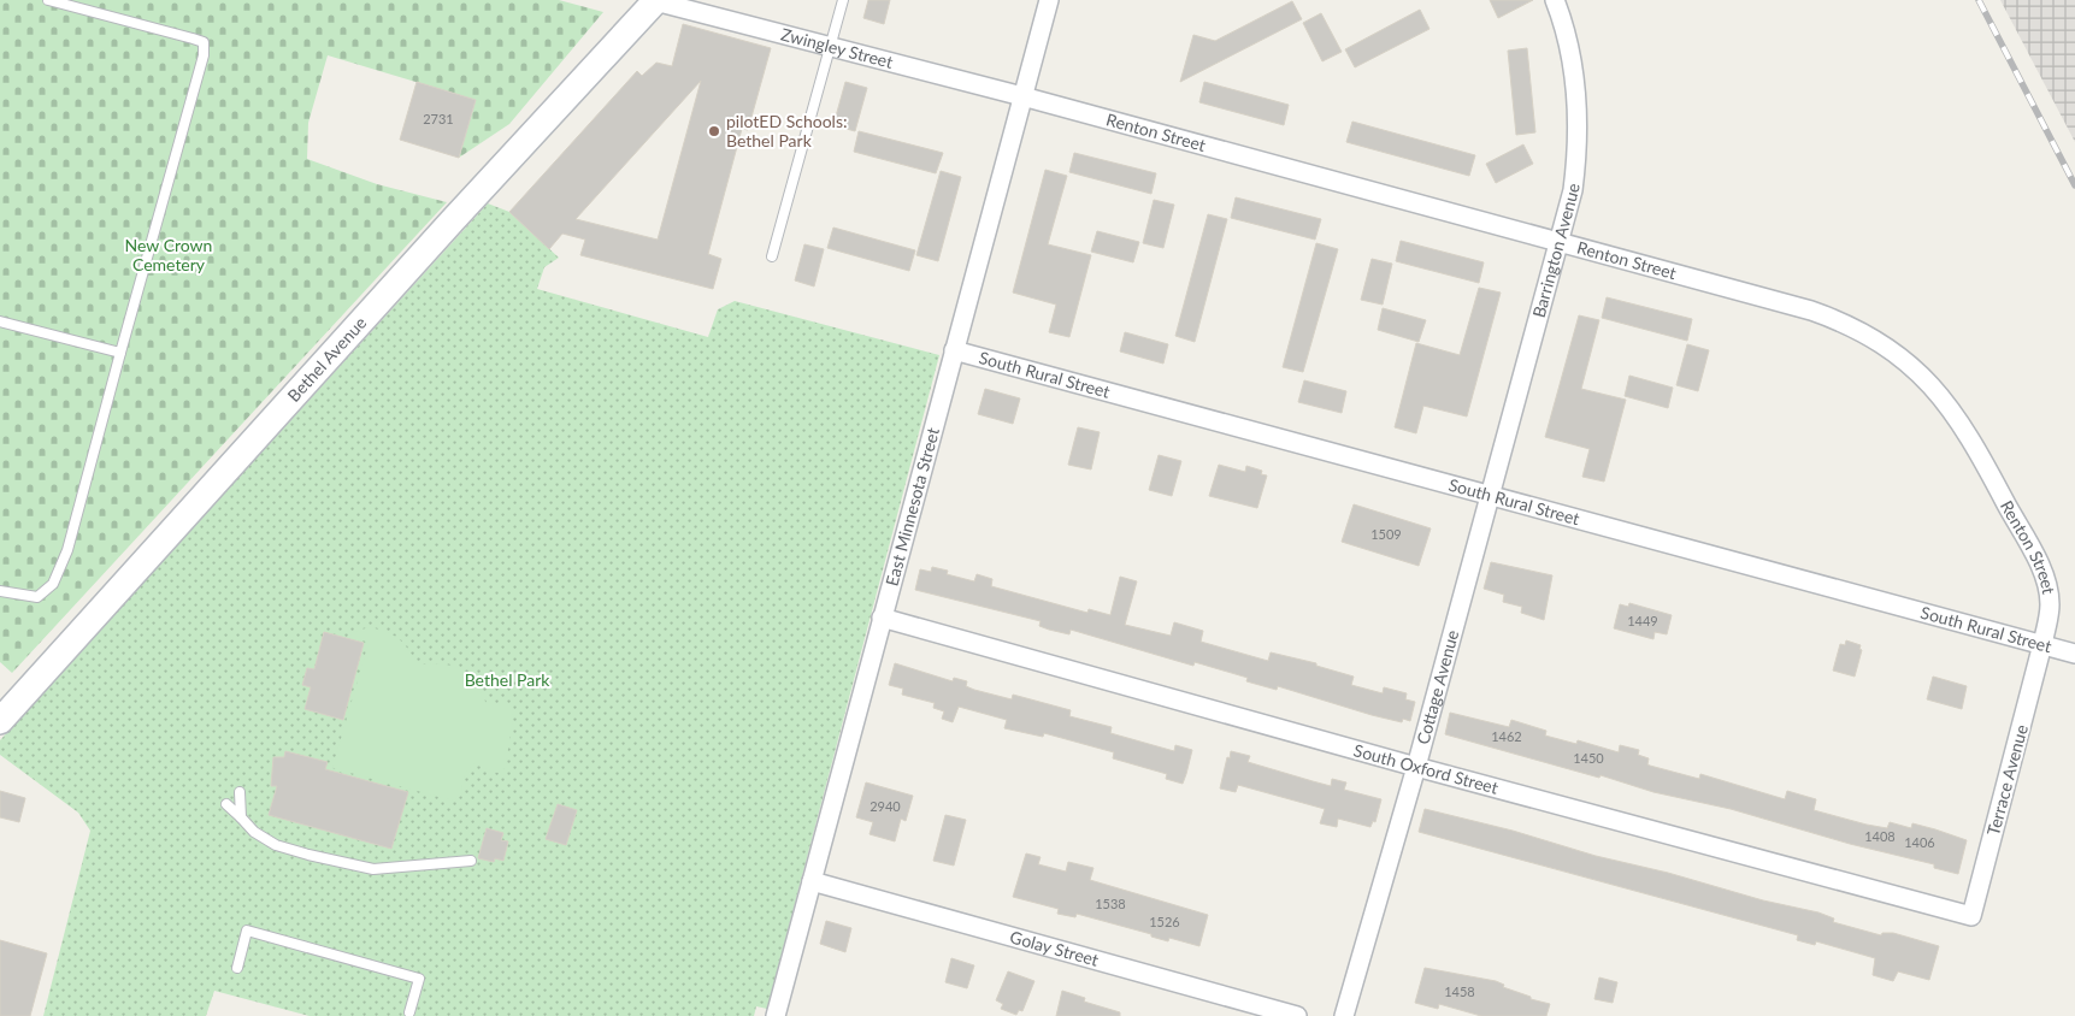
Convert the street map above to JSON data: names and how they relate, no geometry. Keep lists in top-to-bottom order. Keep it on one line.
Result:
{"streets":{"street":["Zwingley Street","Renton Street","Barrington Avenue","Bethel Avenue","South Rural Street","East Minnesota Street","Cottage Avenue","South Oxford Street","Terrace Avenue","Golay Street"]},"crossings":[["Zwingley Street","Renton Street"],["Zwingley Street","Bethel Avenue"],["Zwingley Street","East Minnesota Street"],["Renton Street","Barrington Avenue"],["Renton Street","South Rural Street"],["Renton Street","East Minnesota Street"],["Renton Street","Terrace Avenue"],["Barrington Avenue","South Rural Street"],["Barrington Avenue","Cottage Avenue"],["South Rural Street","East Minnesota Street"],["South Rural Street","Cottage Avenue"],["South Rural Street","Terrace Avenue"],["East Minnesota Street","South Oxford Street"],["East Minnesota Street","Golay Street"],["Cottage Avenue","South Oxford Street"],["South Oxford Street","Terrace Avenue"]],"parks":["New Crown Cemetery","Bethel Park"],"places":["pilotED Schools: Bethel Park"],"house_numbers":["2731","1509","1449","1462","1450","2940","1408","1406","1538","1526","1458"]}
